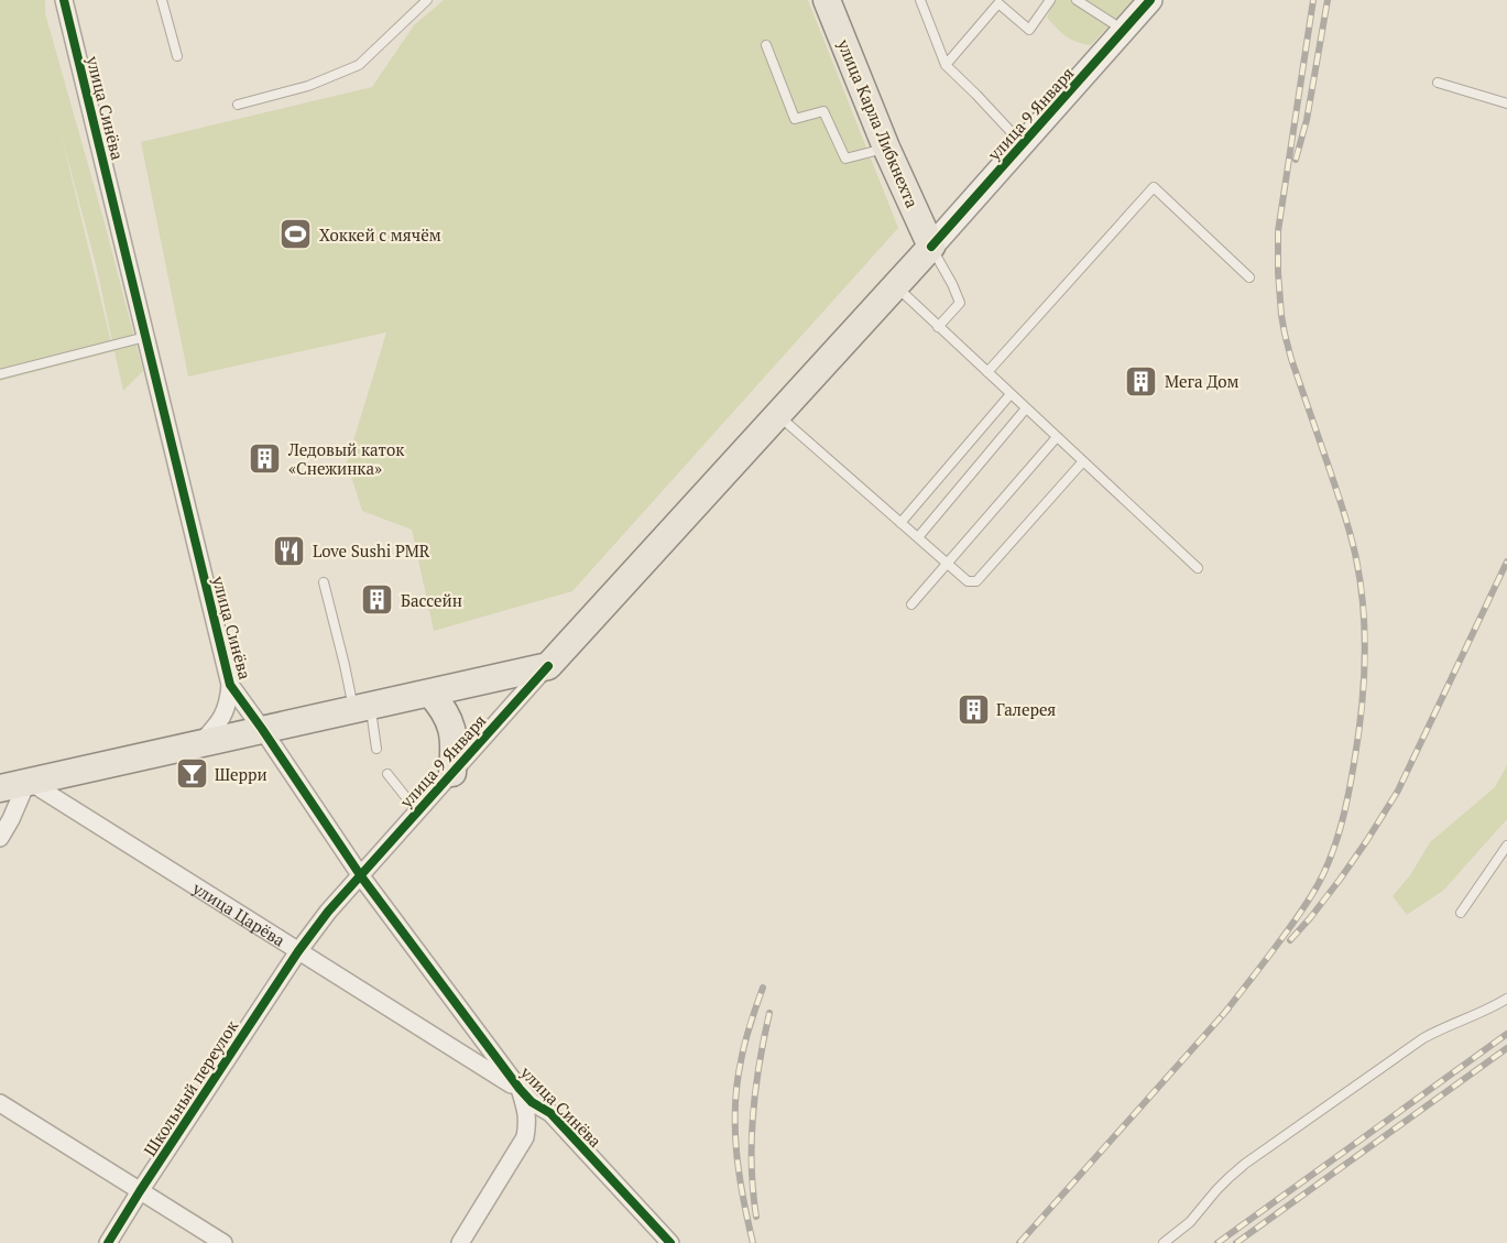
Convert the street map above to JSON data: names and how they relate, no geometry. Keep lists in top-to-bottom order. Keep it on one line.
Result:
{"streets":{"main road":["улица 9 Января","улица Карла Либкнехта"],"street":["улица Синёва","улица Царёва","Школьный переулок"]},"crossings":[["улица Синёва","улица 9 Января"],["улица Синёва","улица Царёва"],["улица 9 Января","улица Карла Либкнехта"],["улица 9 Января","улица Царёва"],["улица 9 Января","Школьный переулок"],["улица Царёва","Школьный переулок"]],"places":{"sports":["Хоккей с мячём"],"building":["Мега Дом","Ледовый каток «Снежинка»","Бассейн","Галерея"],"restaurant":["Love Sushi PMR"],"bar":["Шерри"]}}
